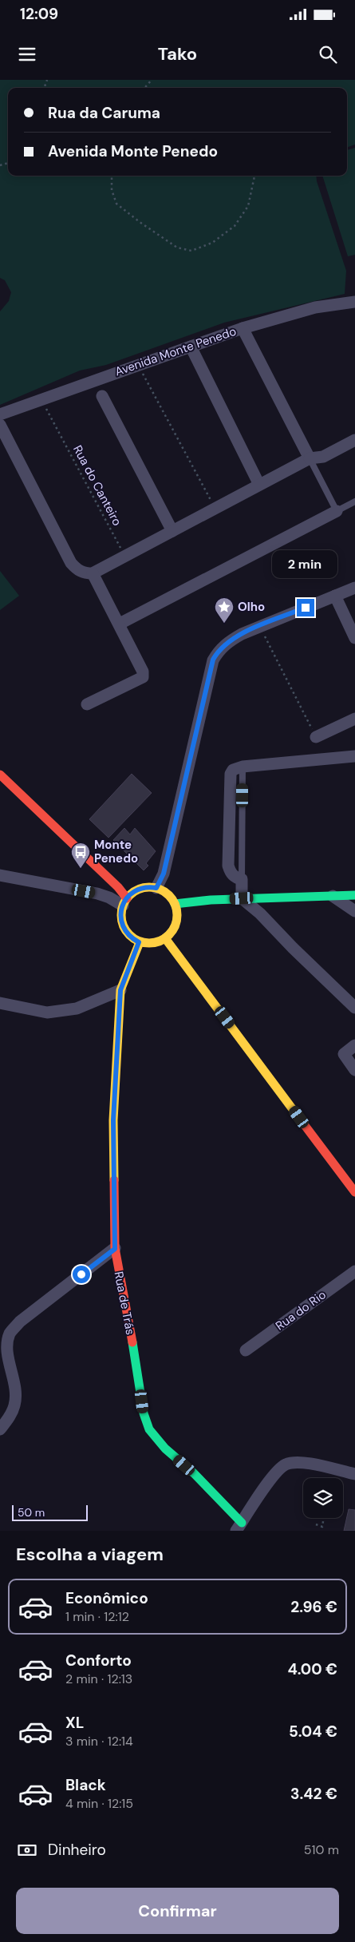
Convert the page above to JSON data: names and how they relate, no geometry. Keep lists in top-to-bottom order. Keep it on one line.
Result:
{"streets":{"street":["Avenida Monte Penedo","Rua de Trás","Rua do Rio"],"path":["Rua do Canteiro"]},"crossings":[["Avenida Monte Penedo","Rua do Canteiro"]],"places":{"place":["Olho"],"bus stop":["Monte Penedo"]},"scale_bar":"50 m","page":{"status":"12:09","header":"Tako","banner":["Rua da Caruma","Avenida Monte Penedo"],"bubble":"2 min","scale":"50 m","heading":"Escolha a viagem","list":[{"name":"Econômico","note":"1 min · 12:12","value":"2.96 €"},{"name":"Conforto","note":"2 min · 12:13","value":"4.00 €"},{"name":"XL","note":"3 min · 12:14","value":"5.04 €"},{"name":"Black","note":"4 min · 12:15","value":"3.42 €"}],"pay":["Dinheiro","510 m"],"buttons":"Confirmar"}}
